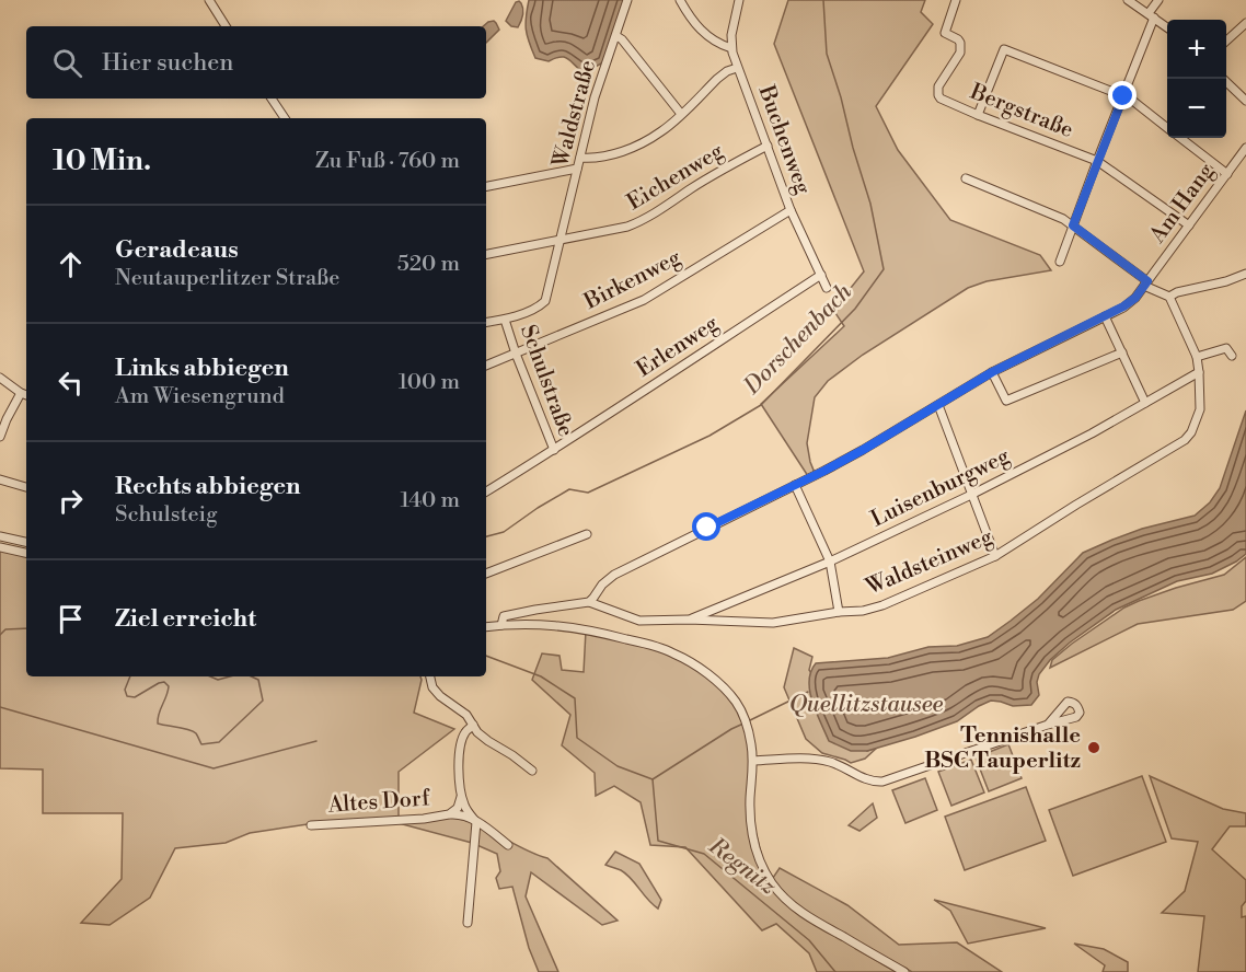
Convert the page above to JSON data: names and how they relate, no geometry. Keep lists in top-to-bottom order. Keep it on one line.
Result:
{"streets":{"street":["Bergstraße","Waldstraße","Buchenweg","Eichenweg","Am Hang","Birkenweg","Erlenweg","Schulstraße","Luisenburgweg","Waldsteinweg","Altes Dorf"]},"crossings":[["Bergstraße","Am Hang"],["Waldstraße","Eichenweg"],["Waldstraße","Schulstraße"],["Buchenweg","Eichenweg"],["Buchenweg","Birkenweg"],["Buchenweg","Erlenweg"],["Am Hang","Waldsteinweg"],["Birkenweg","Schulstraße"],["Erlenweg","Schulstraße"],["Luisenburgweg","Waldsteinweg"]],"water":["Dorschenbach","Quellitzstausee","Regnitz"],"places":["Tennishalle BSC Tauperlitz"],"page":{"map_buttons":["+","−"],"search":"Hier suchen","heading":["10 Min.","Zu Fuß · 760 m"],"list":[["Geradeaus","Neutauperlitzer Straße","520 m"],["Links abbiegen","Am Wiesengrund","100 m"],["Rechts abbiegen","Schulsteig","140 m"],"Ziel erreicht"]}}
